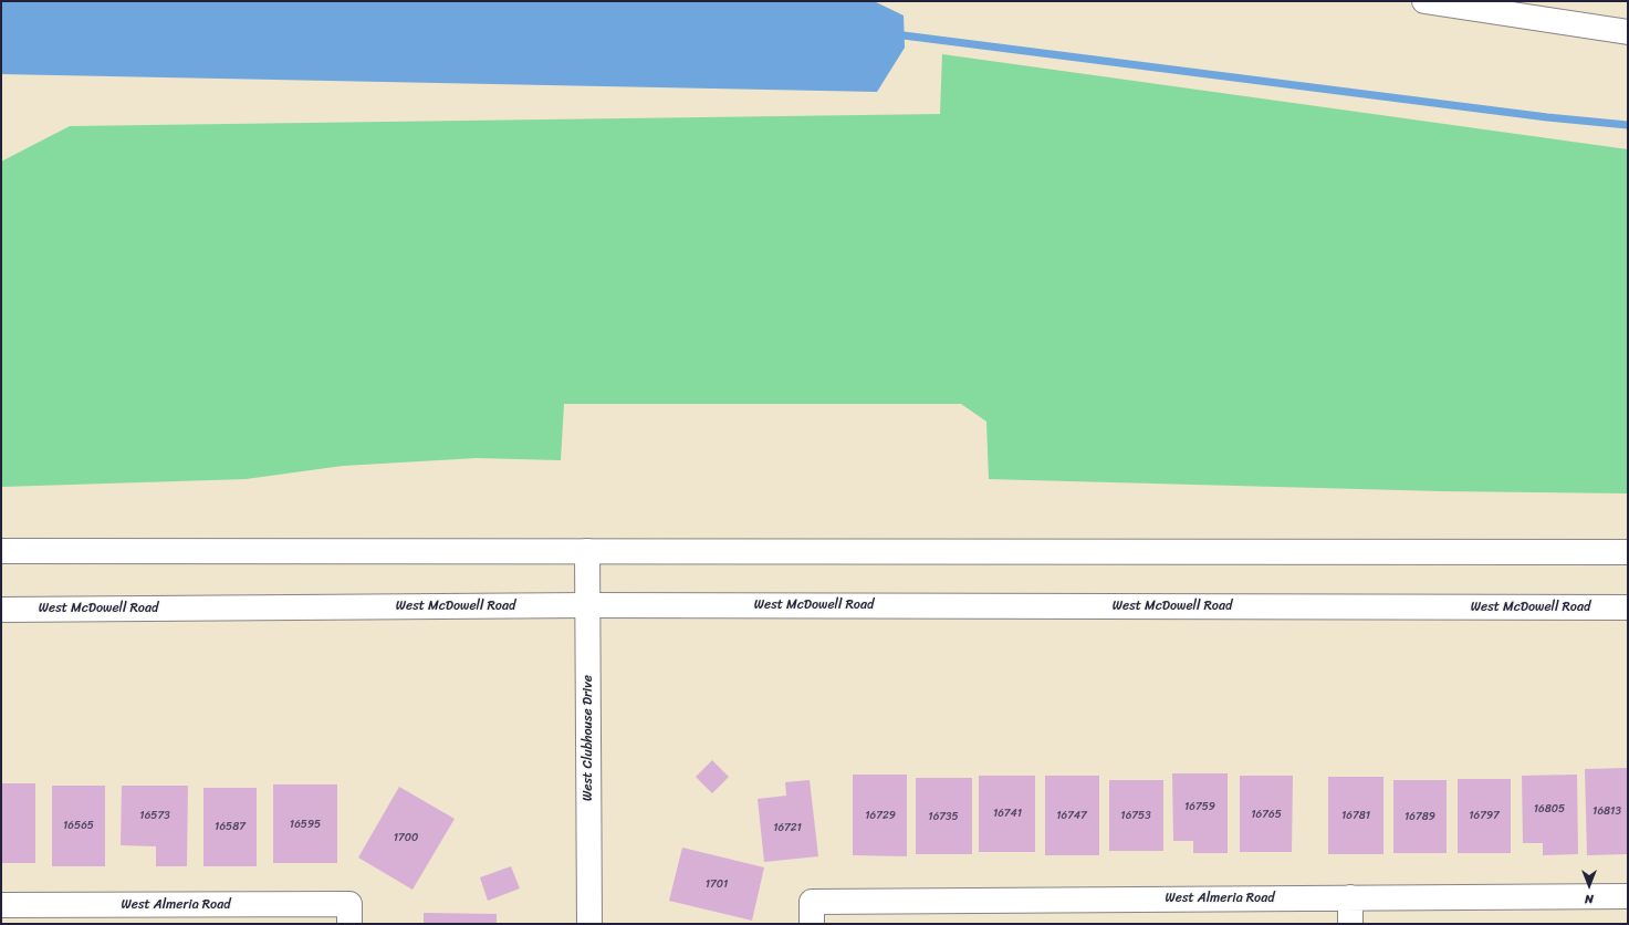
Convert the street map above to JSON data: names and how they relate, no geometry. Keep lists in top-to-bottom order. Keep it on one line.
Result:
{"streets":{"main road":["West McDowell Road","West Clubhouse Drive","West Almeria Road"]},"crossings":[["West McDowell Road","West Clubhouse Drive"]],"house_numbers":["16759","16805","16813","16741","16765","16573","16729","16747","16753","16781","16797","16735","16789","16595","16565","16587","16721","1700","1701"],"north":"bottom"}
